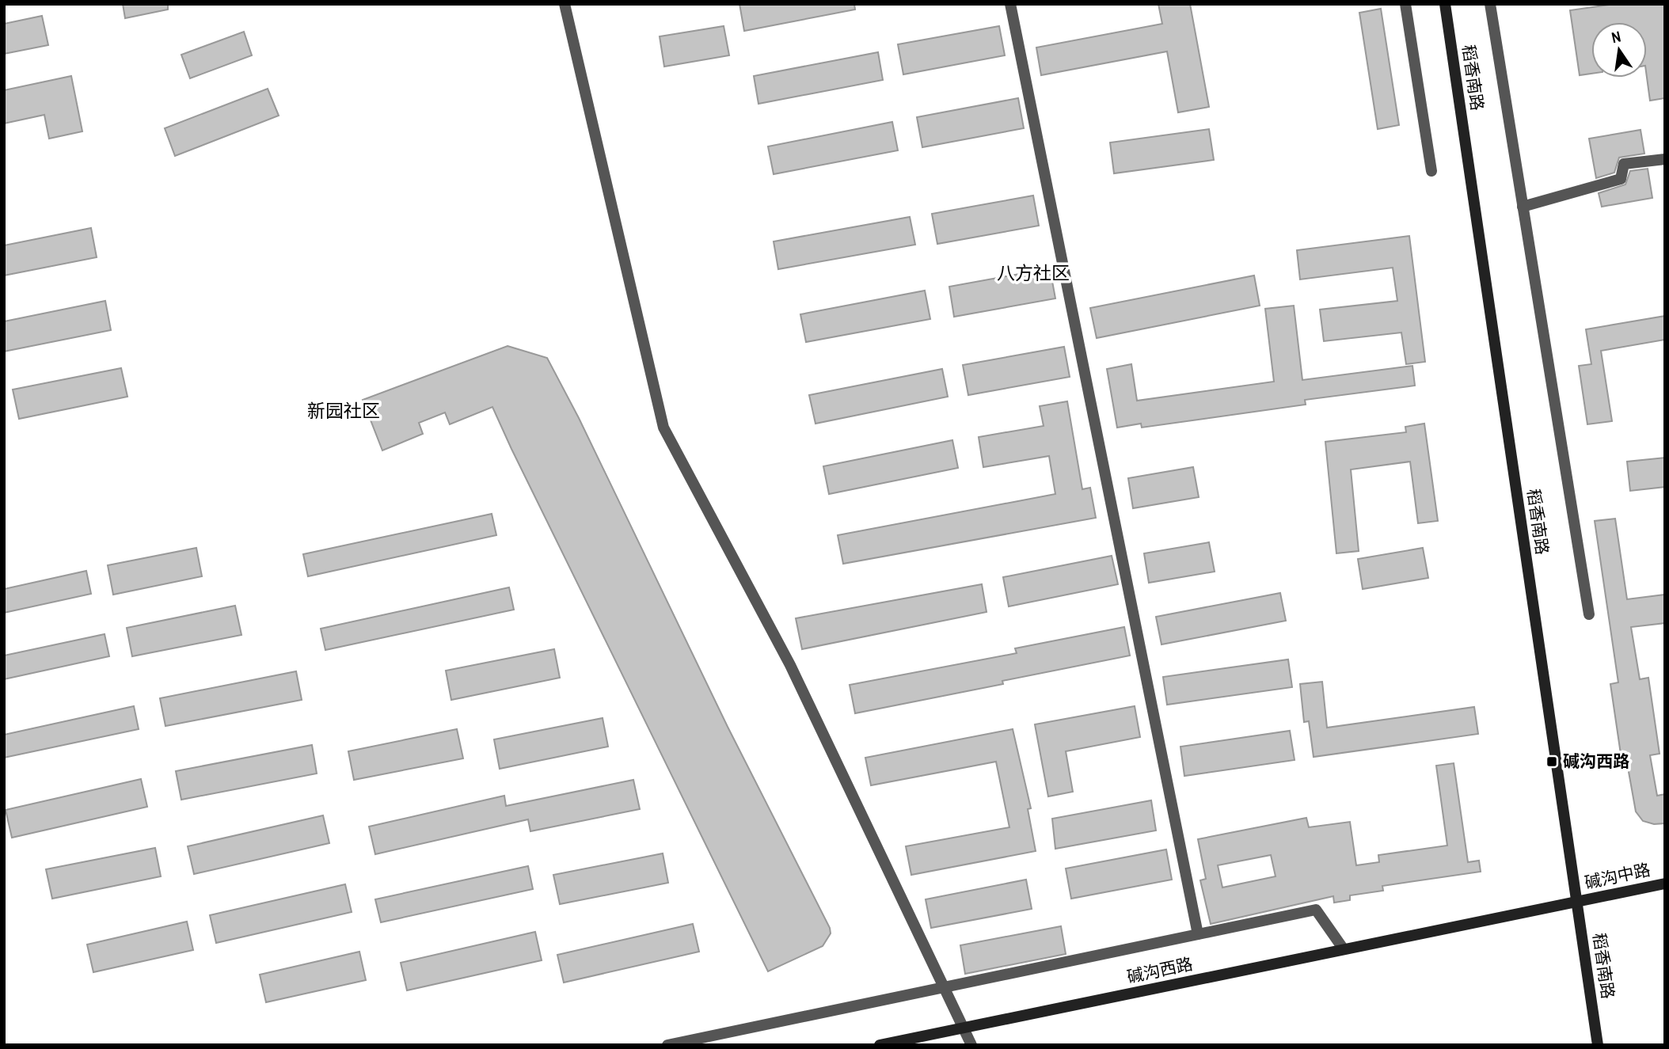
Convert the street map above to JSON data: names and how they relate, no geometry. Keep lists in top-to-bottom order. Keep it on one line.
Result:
{"streets":{"main road":["稻香南路","碱沟中路","碱沟西路"]},"crossings":[["稻香南路","碱沟中路"],["稻香南路","碱沟西路"],["碱沟中路","碱沟西路"]],"districts":["八方社区","新园社区"],"places":{"transit":["碱沟西路"]},"north":"top"}
